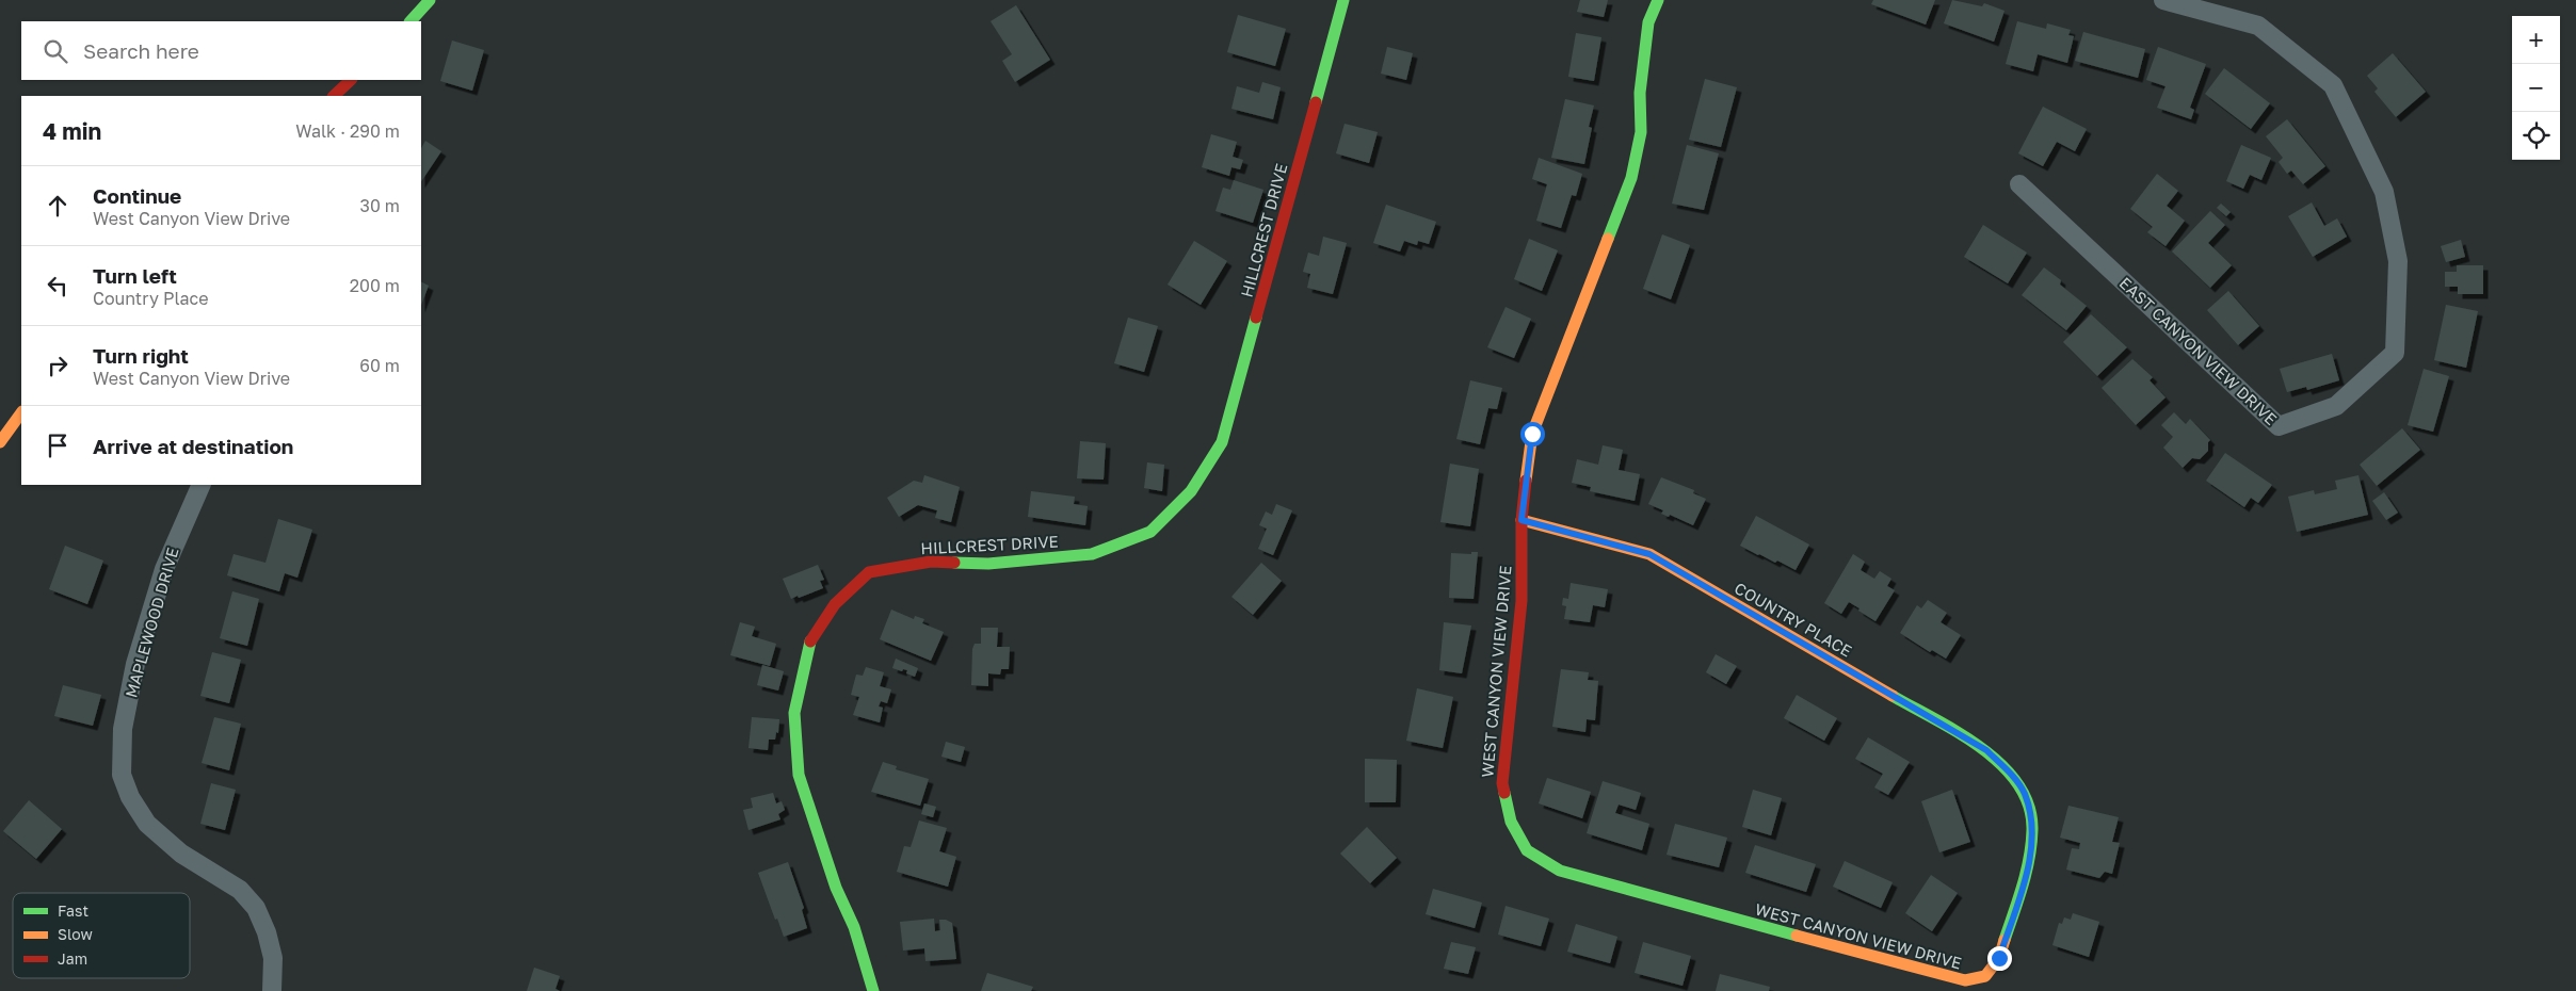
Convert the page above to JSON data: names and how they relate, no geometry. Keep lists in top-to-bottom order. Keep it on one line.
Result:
{"streets":{"street":["HILLCREST DRIVE","EAST CANYON VIEW DRIVE","COUNTRY PLACE","MAPLEWOOD DRIVE","WEST CANYON VIEW DRIVE"]},"crossings":[["COUNTRY PLACE","WEST CANYON VIEW DRIVE"]],"legend":["Fast","Slow","Jam"],"page":{"map_buttons":["+","−"],"search":"Search here","heading":["4 min","Walk · 290 m"],"list":[["Continue","West Canyon View Drive","30 m"],["Turn left","Country Place","200 m"],["Turn right","West Canyon View Drive","60 m"],"Arrive at destination"]}}
